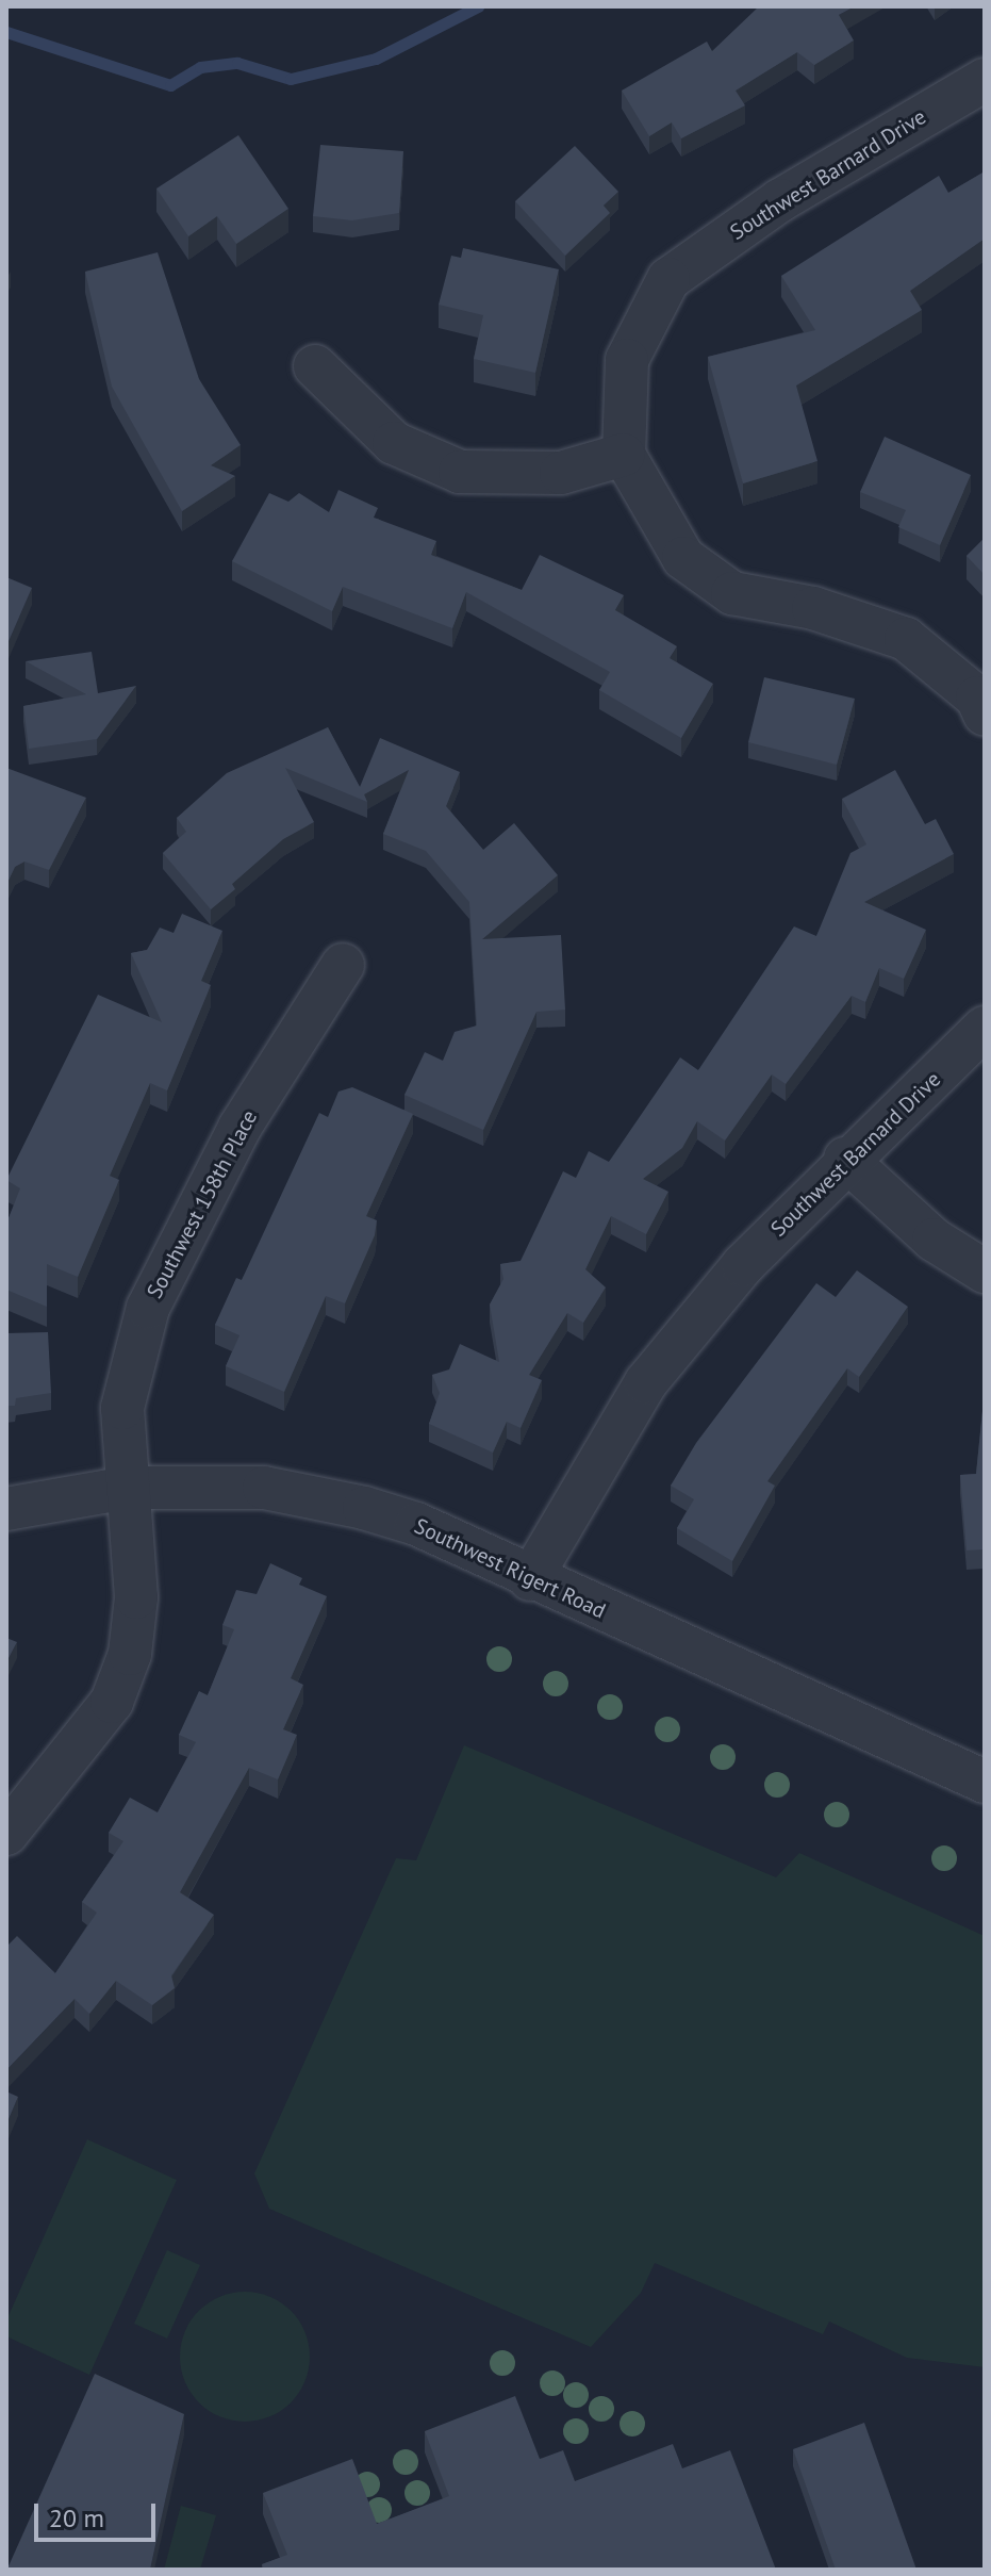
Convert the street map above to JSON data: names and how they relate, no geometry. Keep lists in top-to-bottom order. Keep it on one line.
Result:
{"streets":{"street":["Southwest Barnard Drive","Southwest 158th Place","Southwest Rigert Road"]},"crossings":[["Southwest Barnard Drive","Southwest Rigert Road"],["Southwest 158th Place","Southwest Rigert Road"]],"scale_bar":"20 m"}
